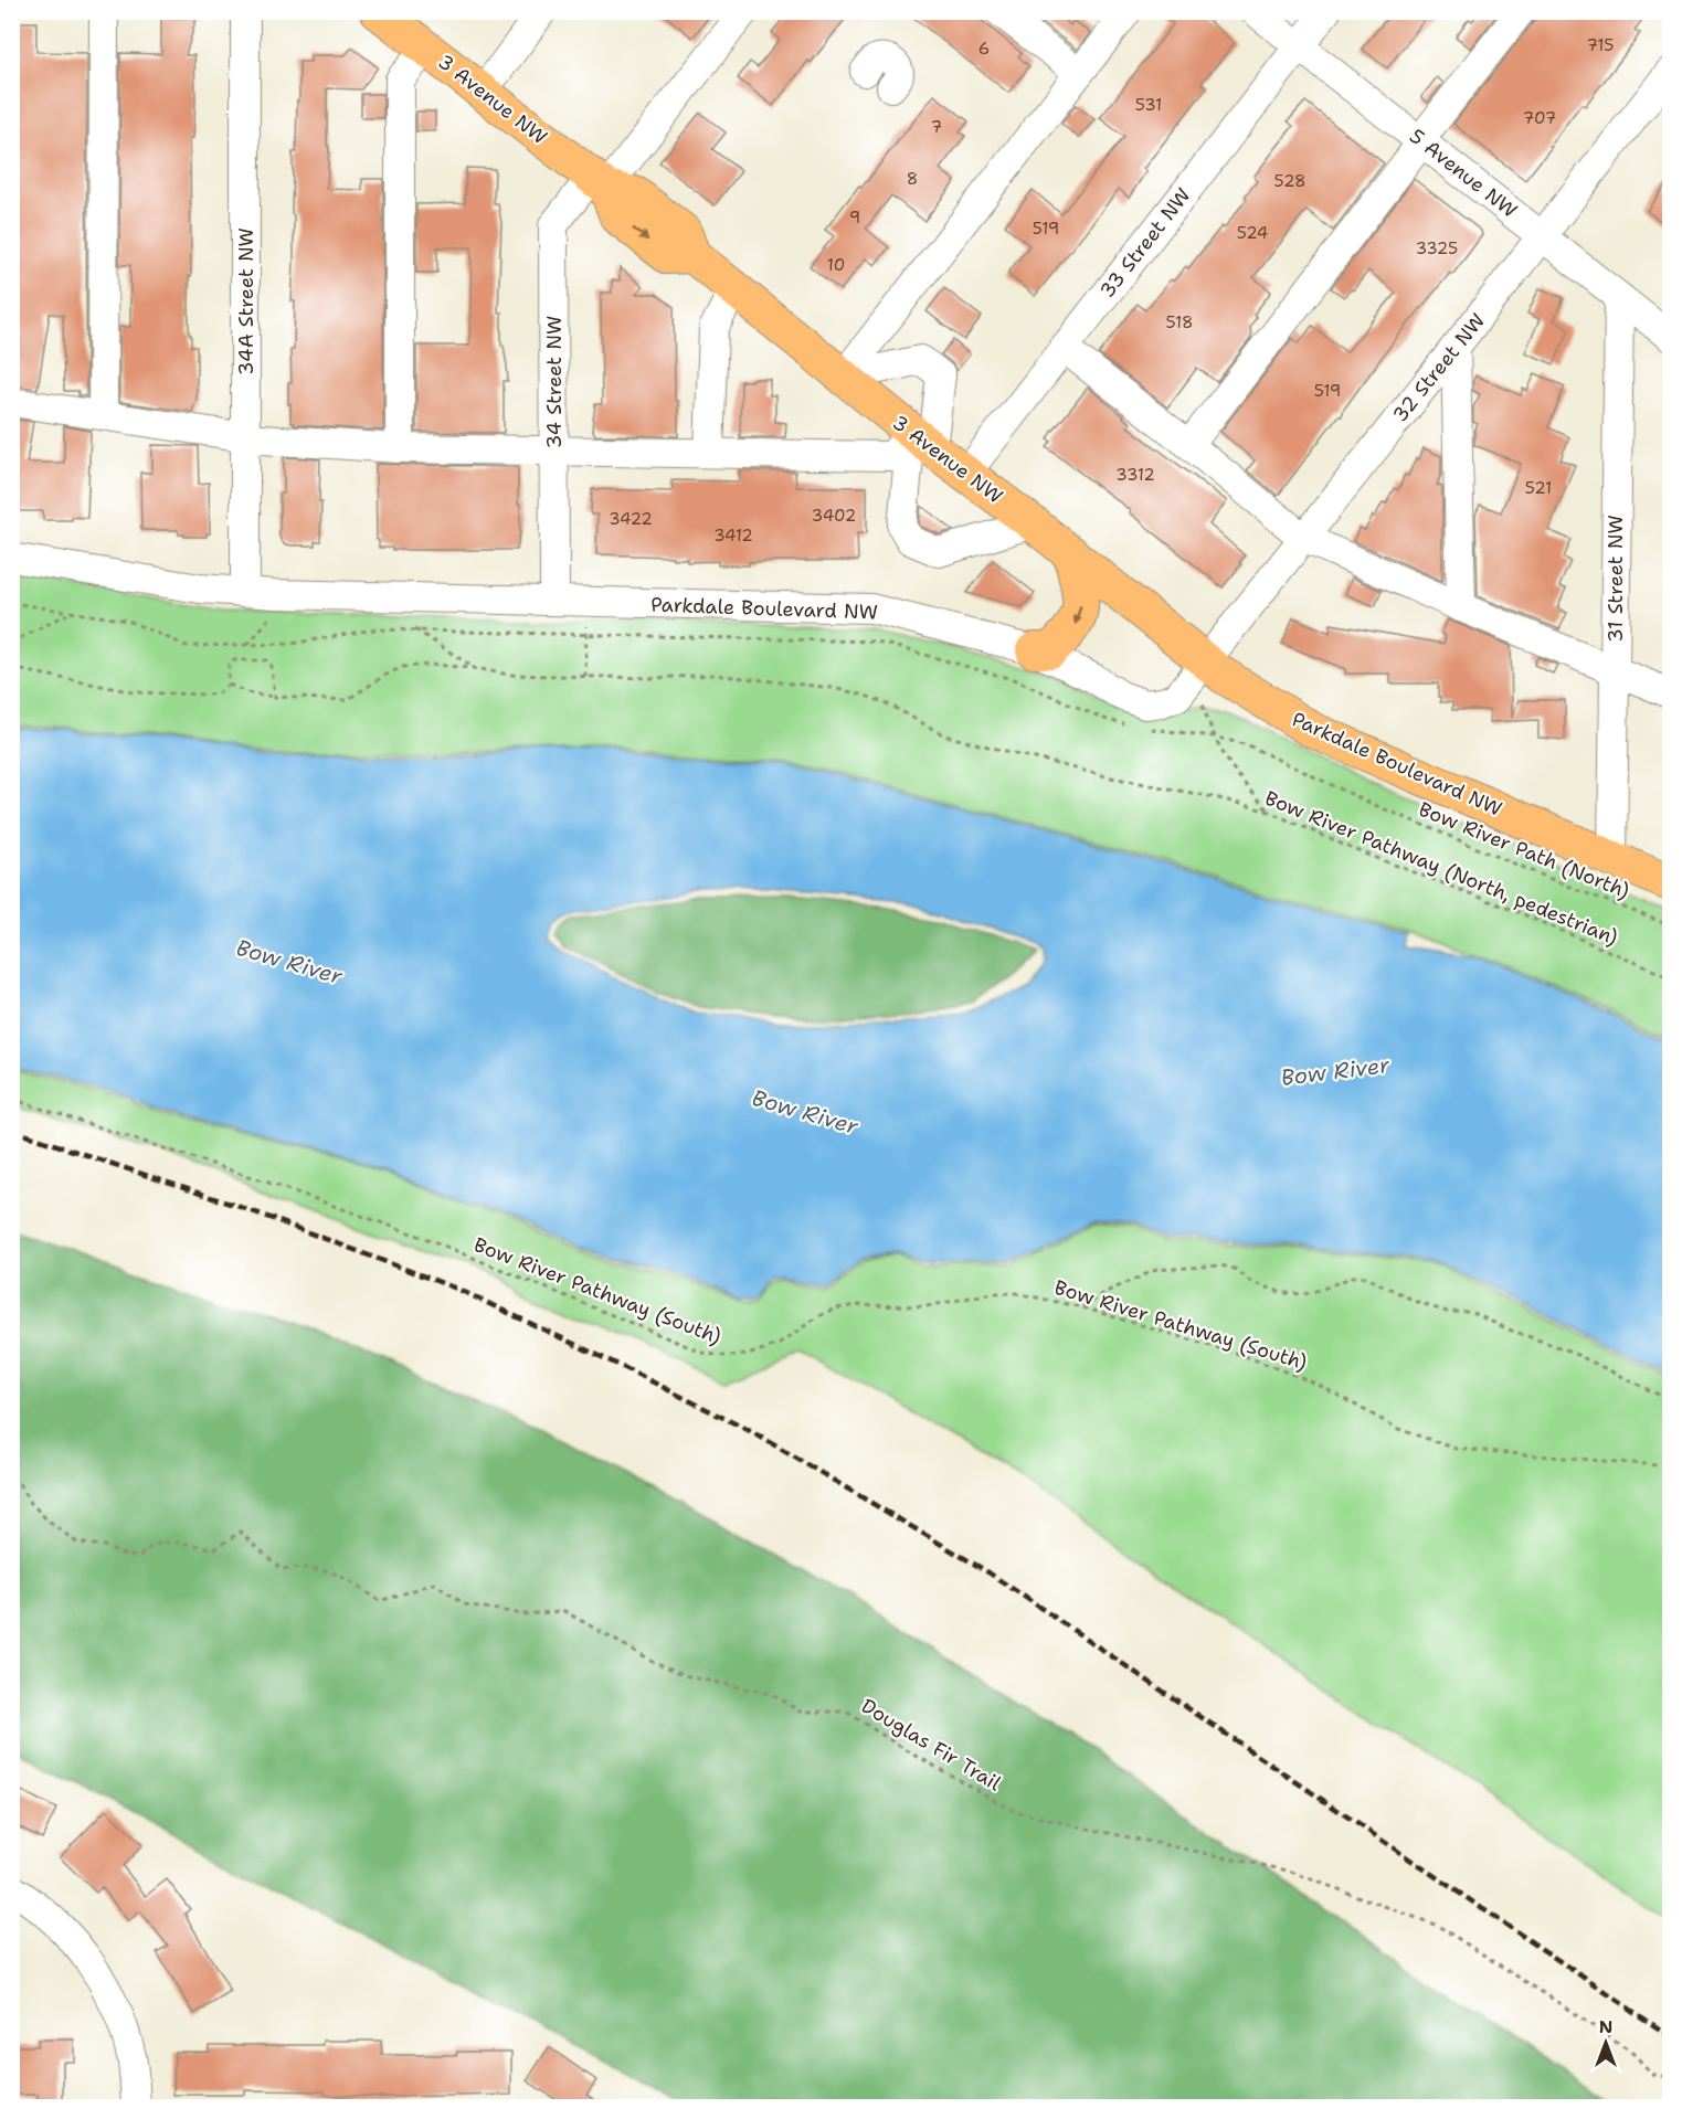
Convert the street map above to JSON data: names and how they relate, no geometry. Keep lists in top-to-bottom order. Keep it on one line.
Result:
{"streets":{"main road":["3 Avenue NW","Parkdale Boulevard NW"],"street":["5 Avenue NW","33 Street NW","34A Street NW","32 Street NW","34 Street NW","31 Street NW"],"path":["Bow River Path (North)","Bow River Pathway (North, pedestrian)","Bow River Pathway (South)","Douglas Fir Trail"]},"crossings":[["3 Avenue NW","33 Street NW"],["3 Avenue NW","32 Street NW"],["3 Avenue NW","34 Street NW"],["3 Avenue NW","Parkdale Boulevard NW"],["5 Avenue NW","33 Street NW"],["5 Avenue NW","32 Street NW"],["5 Avenue NW","31 Street NW"],["34A Street NW","Parkdale Boulevard NW"],["32 Street NW","Parkdale Boulevard NW"],["34 Street NW","Parkdale Boulevard NW"],["31 Street NW","Parkdale Boulevard NW"]],"water":["Bow River"],"house_numbers":["715","6","531","707","7","8","528","9","519","524","3325","10","518","519","3312","521","3402","3422","3412"],"north":"top"}
